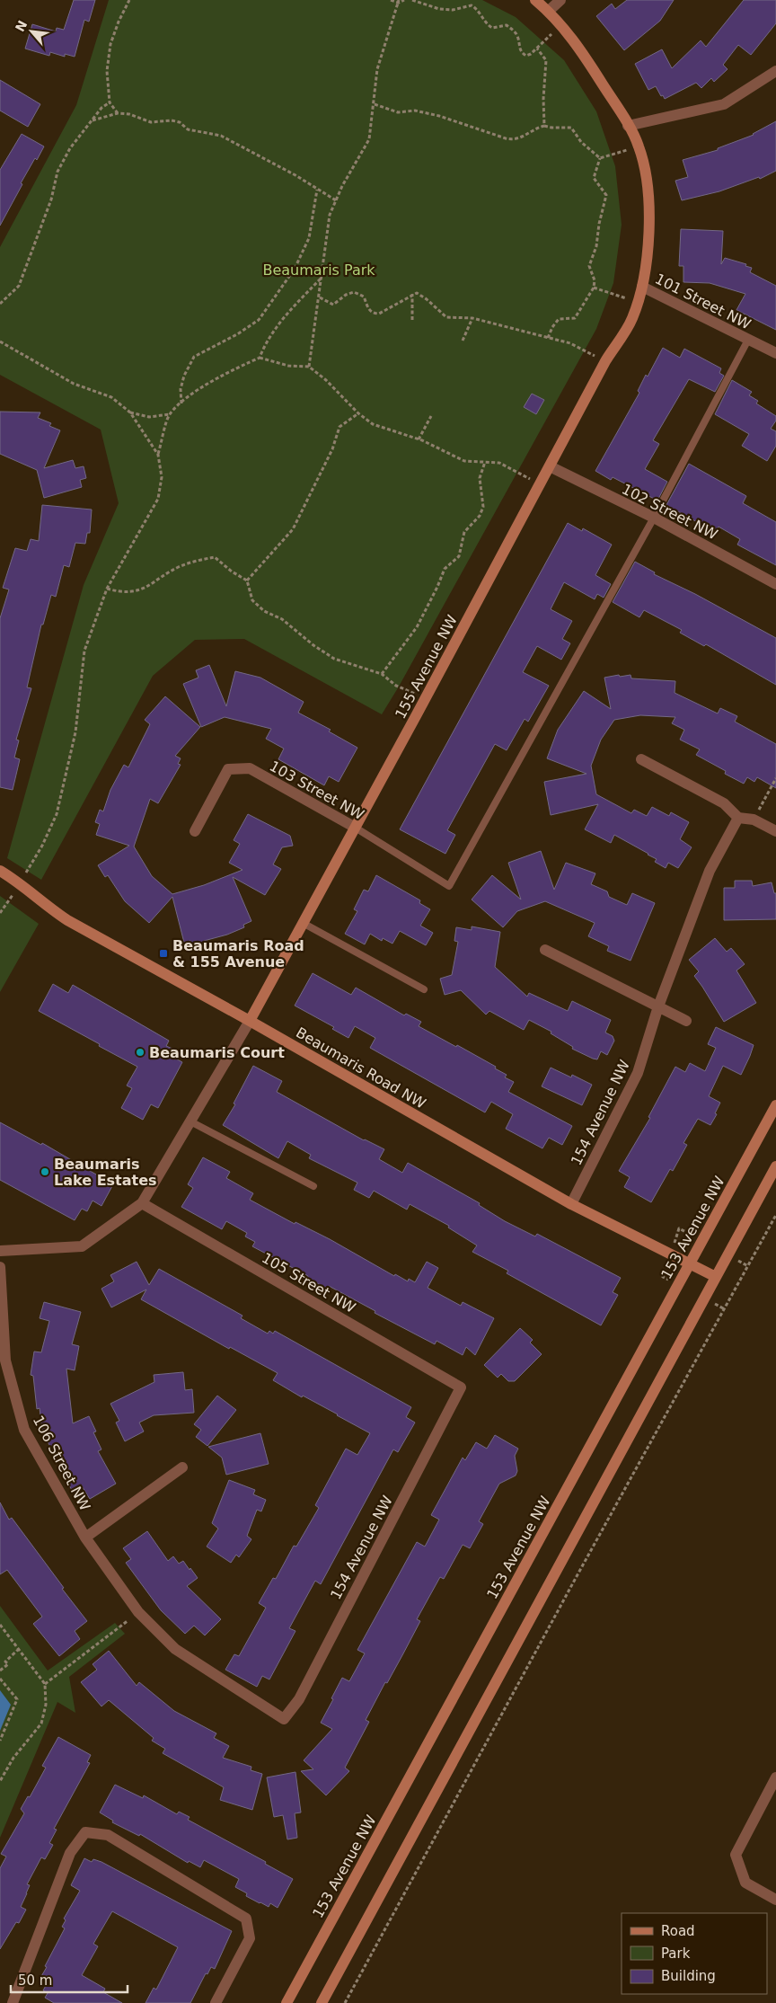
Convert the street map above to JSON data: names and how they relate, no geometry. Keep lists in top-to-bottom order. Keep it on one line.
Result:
{"streets":{"street":["101 Street NW","102 Street NW","155 Avenue NW","103 Street NW","Beaumaris Road NW","154 Avenue NW","153 Avenue NW","105 Street NW","106 Street NW"]},"crossings":[["101 Street NW","155 Avenue NW"],["102 Street NW","155 Avenue NW"],["102 Street NW","103 Street NW"],["155 Avenue NW","103 Street NW"],["155 Avenue NW","Beaumaris Road NW"],["155 Avenue NW","105 Street NW"],["Beaumaris Road NW","154 Avenue NW"],["Beaumaris Road NW","153 Avenue NW"],["154 Avenue NW","105 Street NW"],["154 Avenue NW","106 Street NW"]],"parks":["Beaumaris Park"],"places":{"transit":["Beaumaris Road & 155 Avenue"],"other":["Beaumaris Court","Beaumaris Lake Estates"]},"legend":["Road","Park","Building"],"scale_bar":"50 m","north":"top left"}
